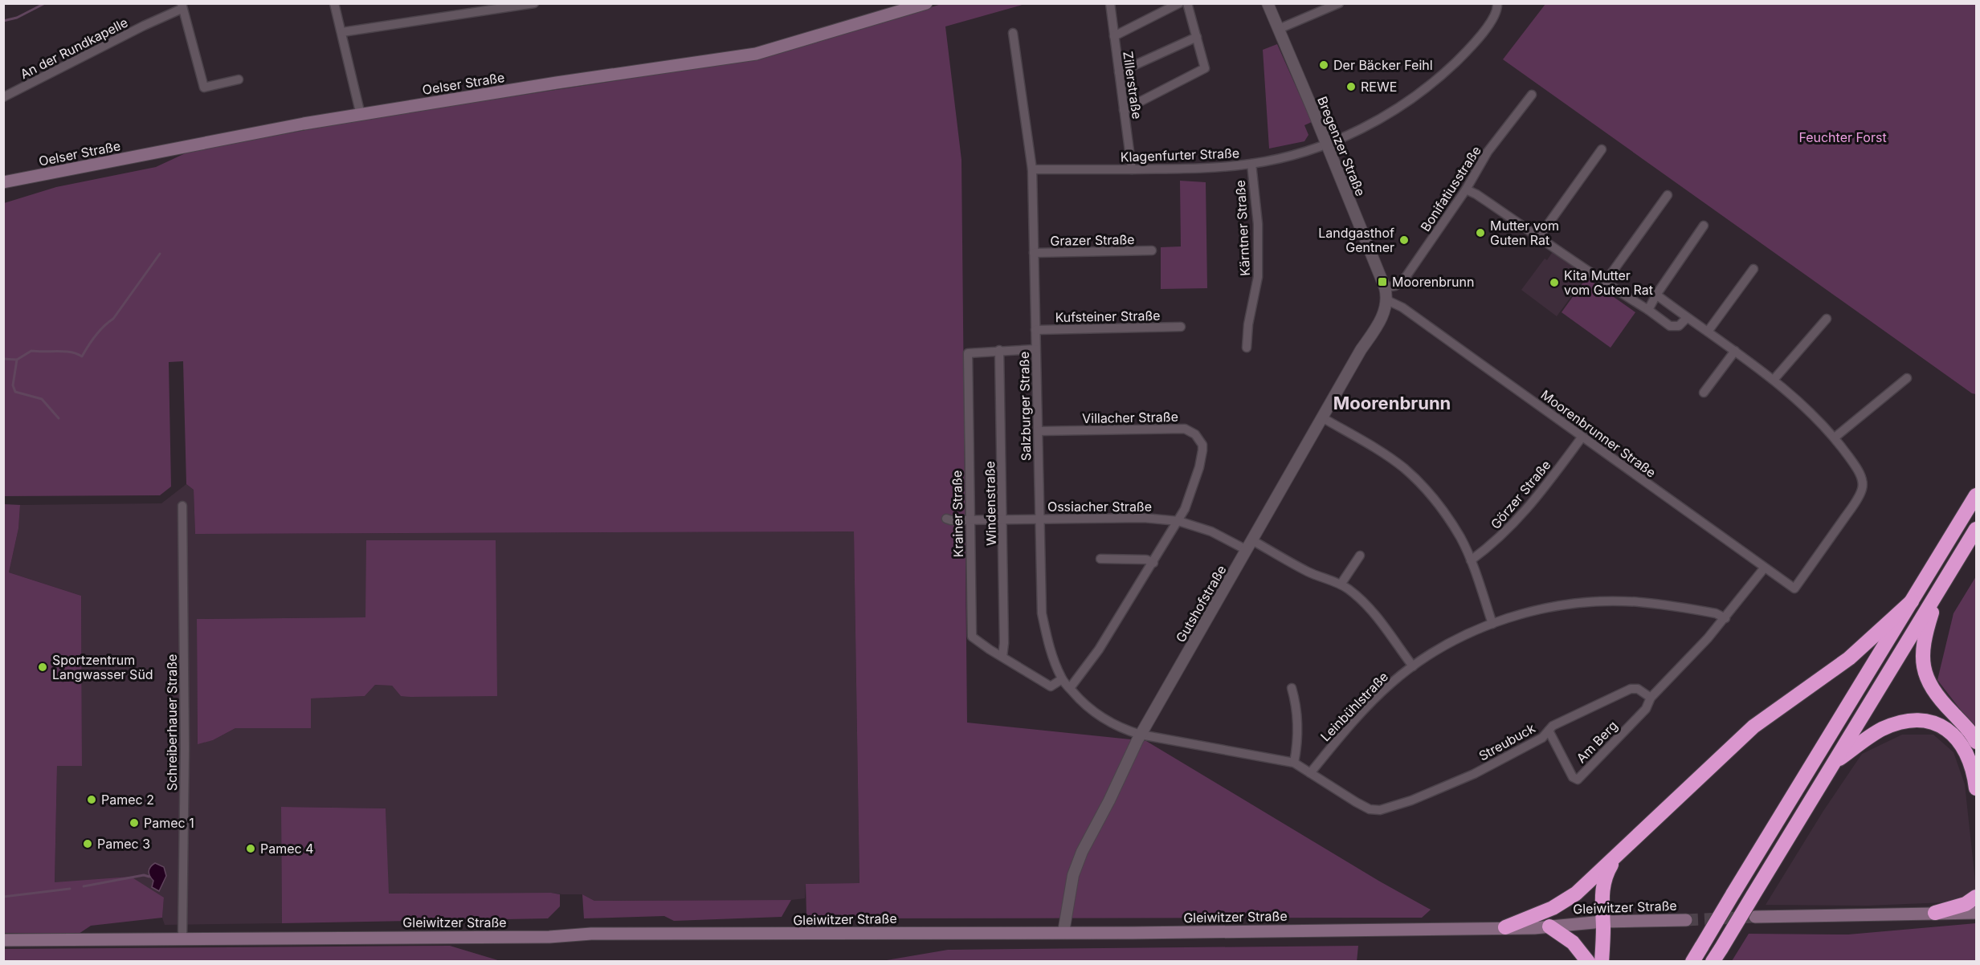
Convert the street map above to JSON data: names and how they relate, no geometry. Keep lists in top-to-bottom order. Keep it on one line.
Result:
{"streets":{"main road":["Oelser Straße","Gleiwitzer Straße"],"street":["An der Rundkapelle","Zillerstraße","Bregenzer Straße","Klagenfurter Straße","Bonifatiusstraße","Kärntner Straße","Grazer Straße","Kufsteiner Straße","Salzburger Straße","Villacher Straße","Moorenbrunner Straße","Görzer Straße","Windenstraße","Ossiacher Straße","Krainer Straße","Gutshofstraße","Leinbühlstraße","Schreiberhauer Straße","Streubuck","Am Berg"]},"crossings":[["Zillerstraße","Klagenfurter Straße"],["Bregenzer Straße","Klagenfurter Straße"],["Bregenzer Straße","Bonifatiusstraße"],["Bregenzer Straße","Moorenbrunner Straße"],["Bregenzer Straße","Gutshofstraße"],["Klagenfurter Straße","Kärntner Straße"],["Klagenfurter Straße","Salzburger Straße"],["Grazer Straße","Salzburger Straße"],["Kufsteiner Straße","Salzburger Straße"],["Salzburger Straße","Villacher Straße"],["Salzburger Straße","Ossiacher Straße"],["Salzburger Straße","Krainer Straße"],["Salzburger Straße","Gutshofstraße"],["Salzburger Straße","Streubuck"],["Villacher Straße","Ossiacher Straße"],["Moorenbrunner Straße","Görzer Straße"],["Moorenbrunner Straße","Gutshofstraße"],["Windenstraße","Ossiacher Straße"],["Windenstraße","Krainer Straße"],["Ossiacher Straße","Krainer Straße"],["Ossiacher Straße","Gutshofstraße"],["Ossiacher Straße","Leinbühlstraße"],["Gutshofstraße","Streubuck"],["Gutshofstraße","Gleiwitzer Straße"],["Leinbühlstraße","Streubuck"],["Schreiberhauer Straße","Gleiwitzer Straße"],["Streubuck","Am Berg"]],"districts":["Moorenbrunn"],"parks":["Feuchter Forst"],"places":{"other":["Der Bäcker Feihl","REWE","Mutter vom Guten Rat","Landgasthof Gentner","Kita Mutter vom Guten Rat","Sportzentrum Langwasser Süd","Pamec 2","Pamec 1","Pamec 3","Pamec 4"],"transit":["Moorenbrunn"]}}
